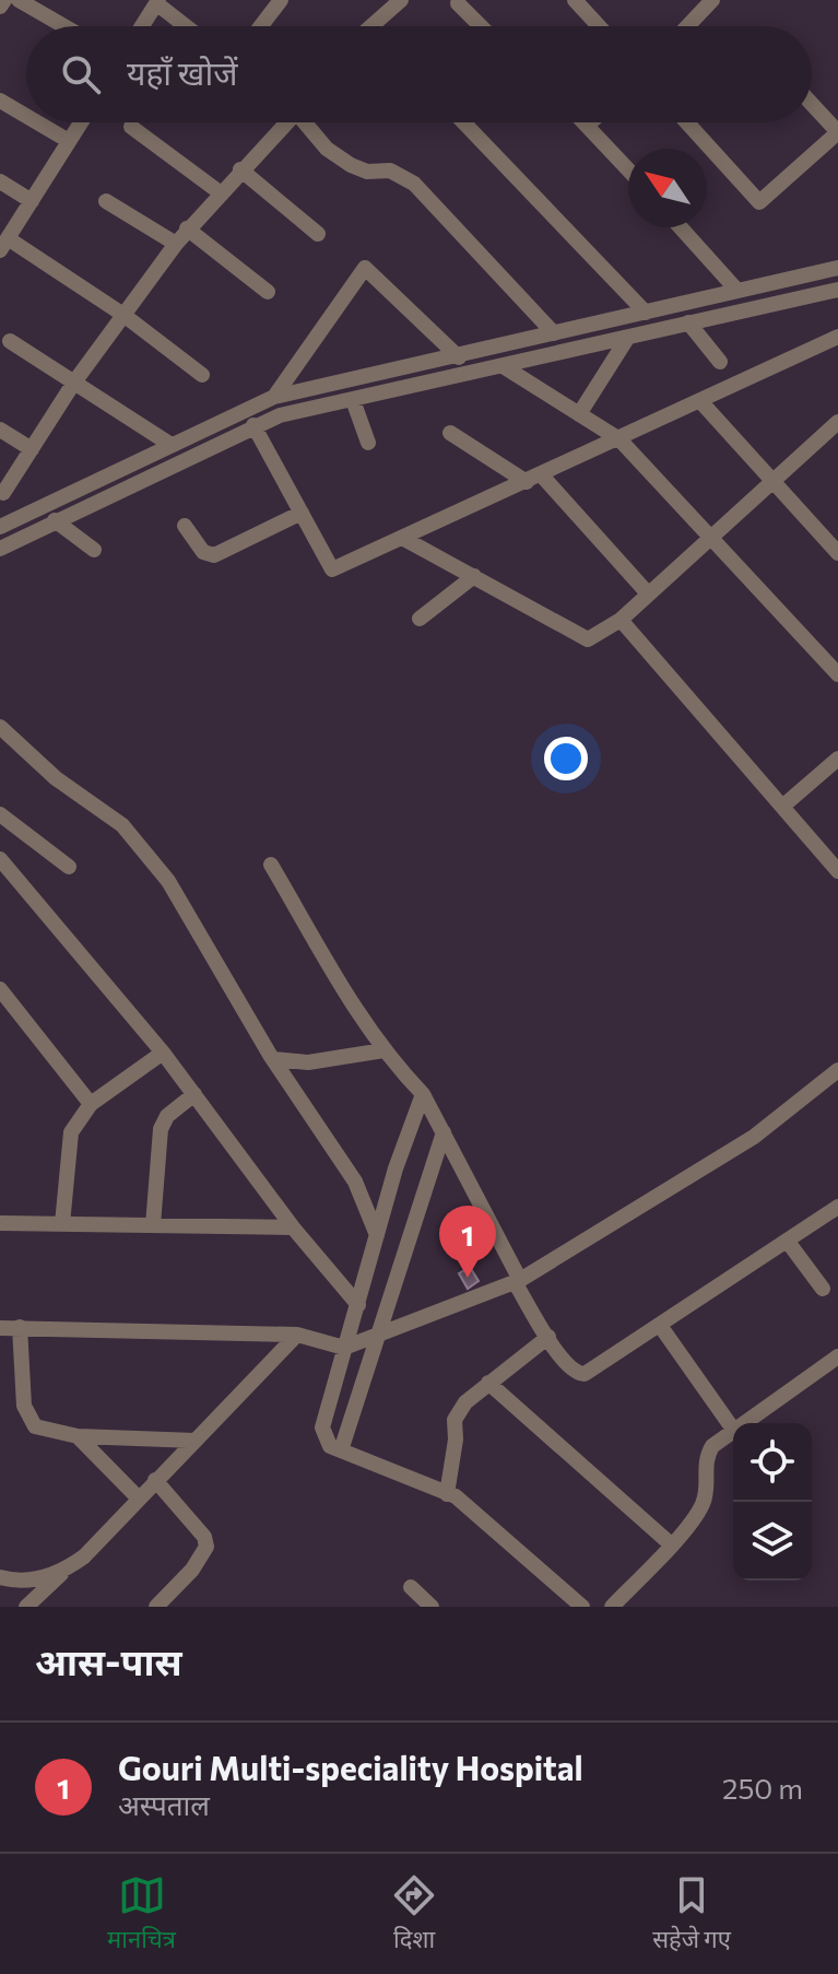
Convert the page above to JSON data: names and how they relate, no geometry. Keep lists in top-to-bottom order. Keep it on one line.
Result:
{"north":"top left","page":{"search":"यहाँ खोजें","pins":"1","heading":"आस-पास","list":[{"mark":"1","name":"Gouri Multi-speciality Hospital","note":"अस्पताल","value":"250 m"}],"nav":["मानचित्र","दिशा","सहेजे गए"]}}
